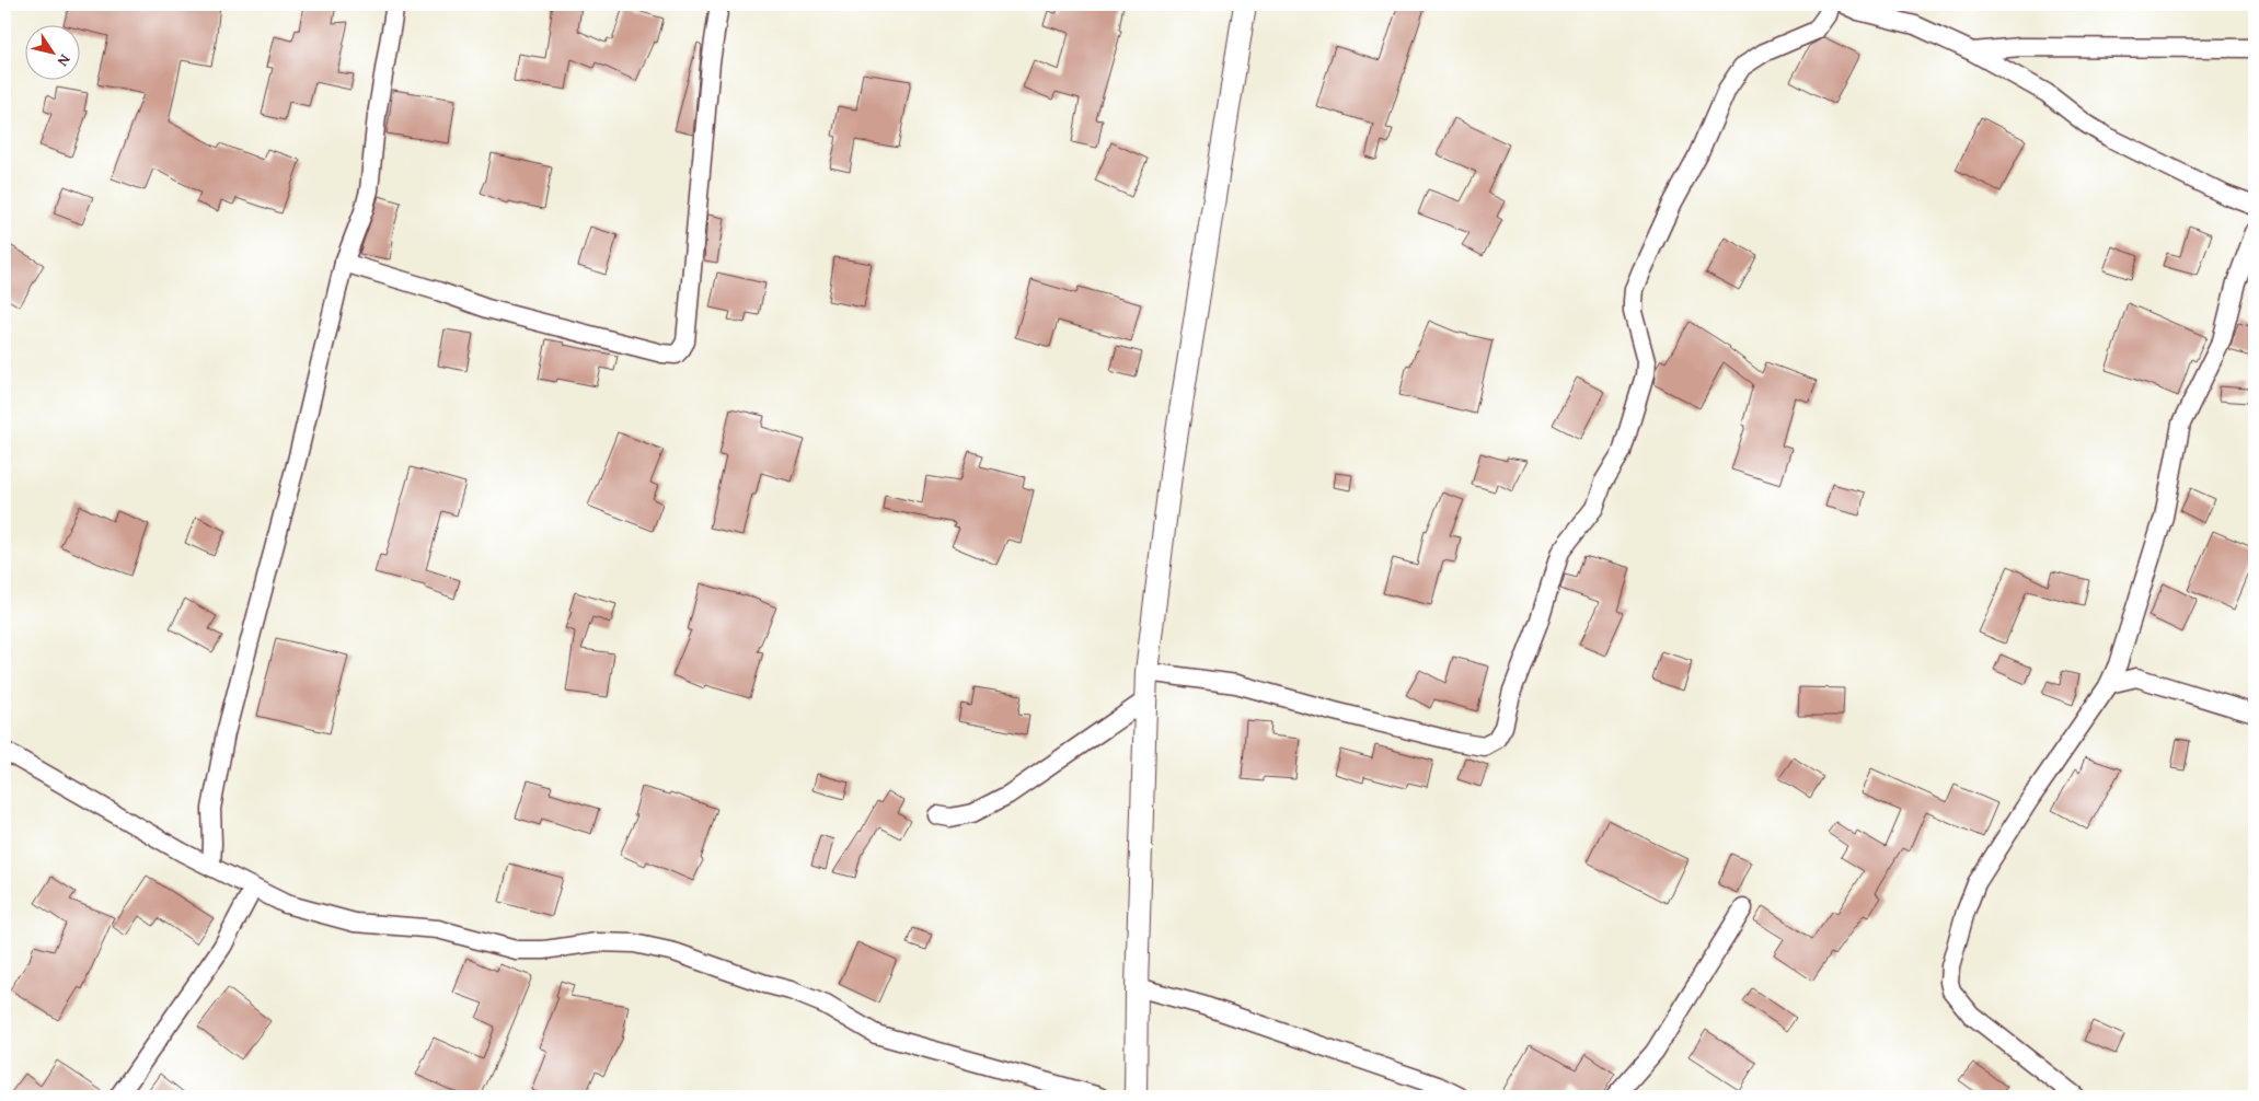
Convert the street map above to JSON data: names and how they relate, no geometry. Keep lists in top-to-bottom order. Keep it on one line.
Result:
{"north":"bottom right"}
